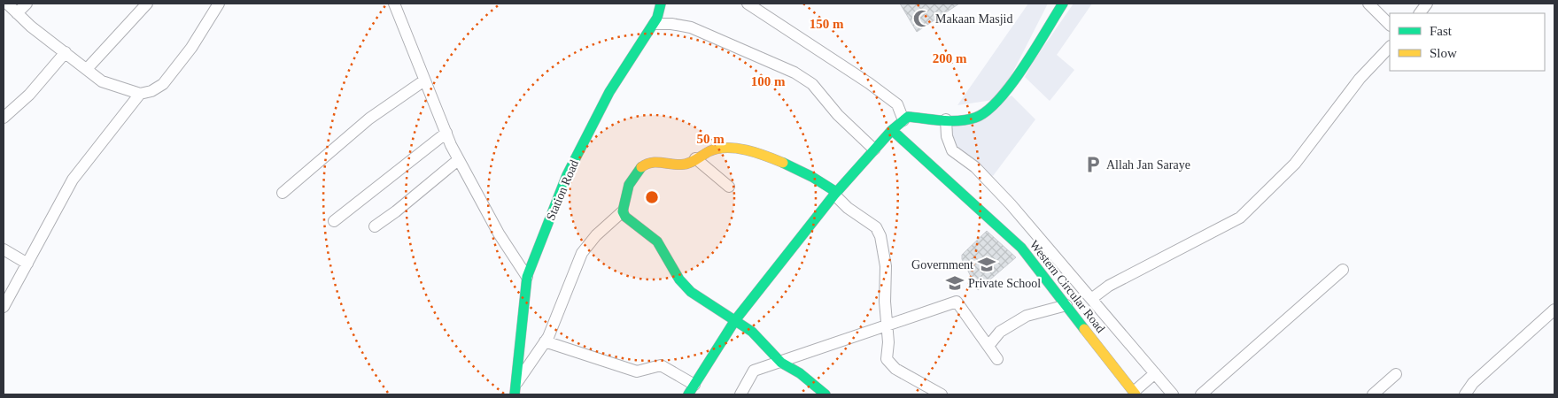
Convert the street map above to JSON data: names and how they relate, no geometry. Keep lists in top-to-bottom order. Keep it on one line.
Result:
{"streets":{"street":["Station Road","Western Circular Road"]},"places":{"mosque":["Makaan Masjid"],"parking":["Allah Jan Saraye"],"school or university":["Government","Private School"]},"legend":["Fast","Slow"],"rings":["150 m","200 m","100 m","50 m"]}
